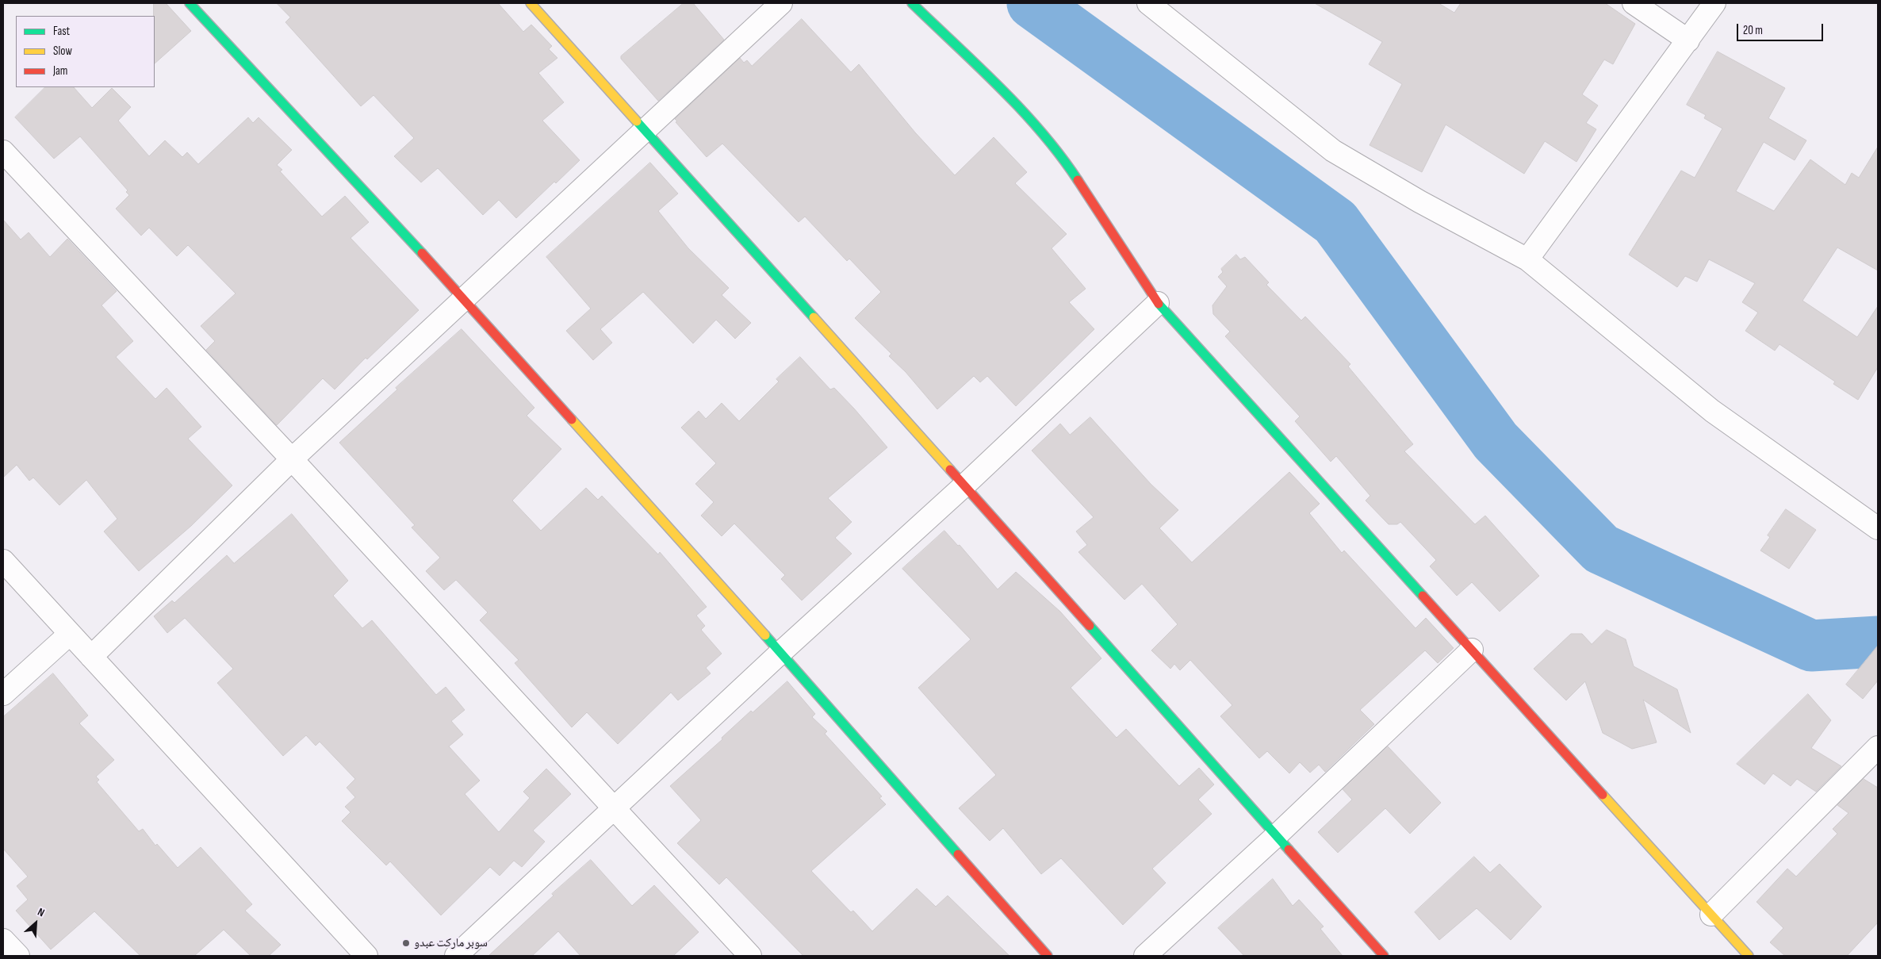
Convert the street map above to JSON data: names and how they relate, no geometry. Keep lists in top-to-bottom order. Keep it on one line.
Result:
{"places":["سوبر ماركت عبدو"],"legend":["Fast","Slow","Jam"],"scale_bar":"20 m","north":"top right"}
